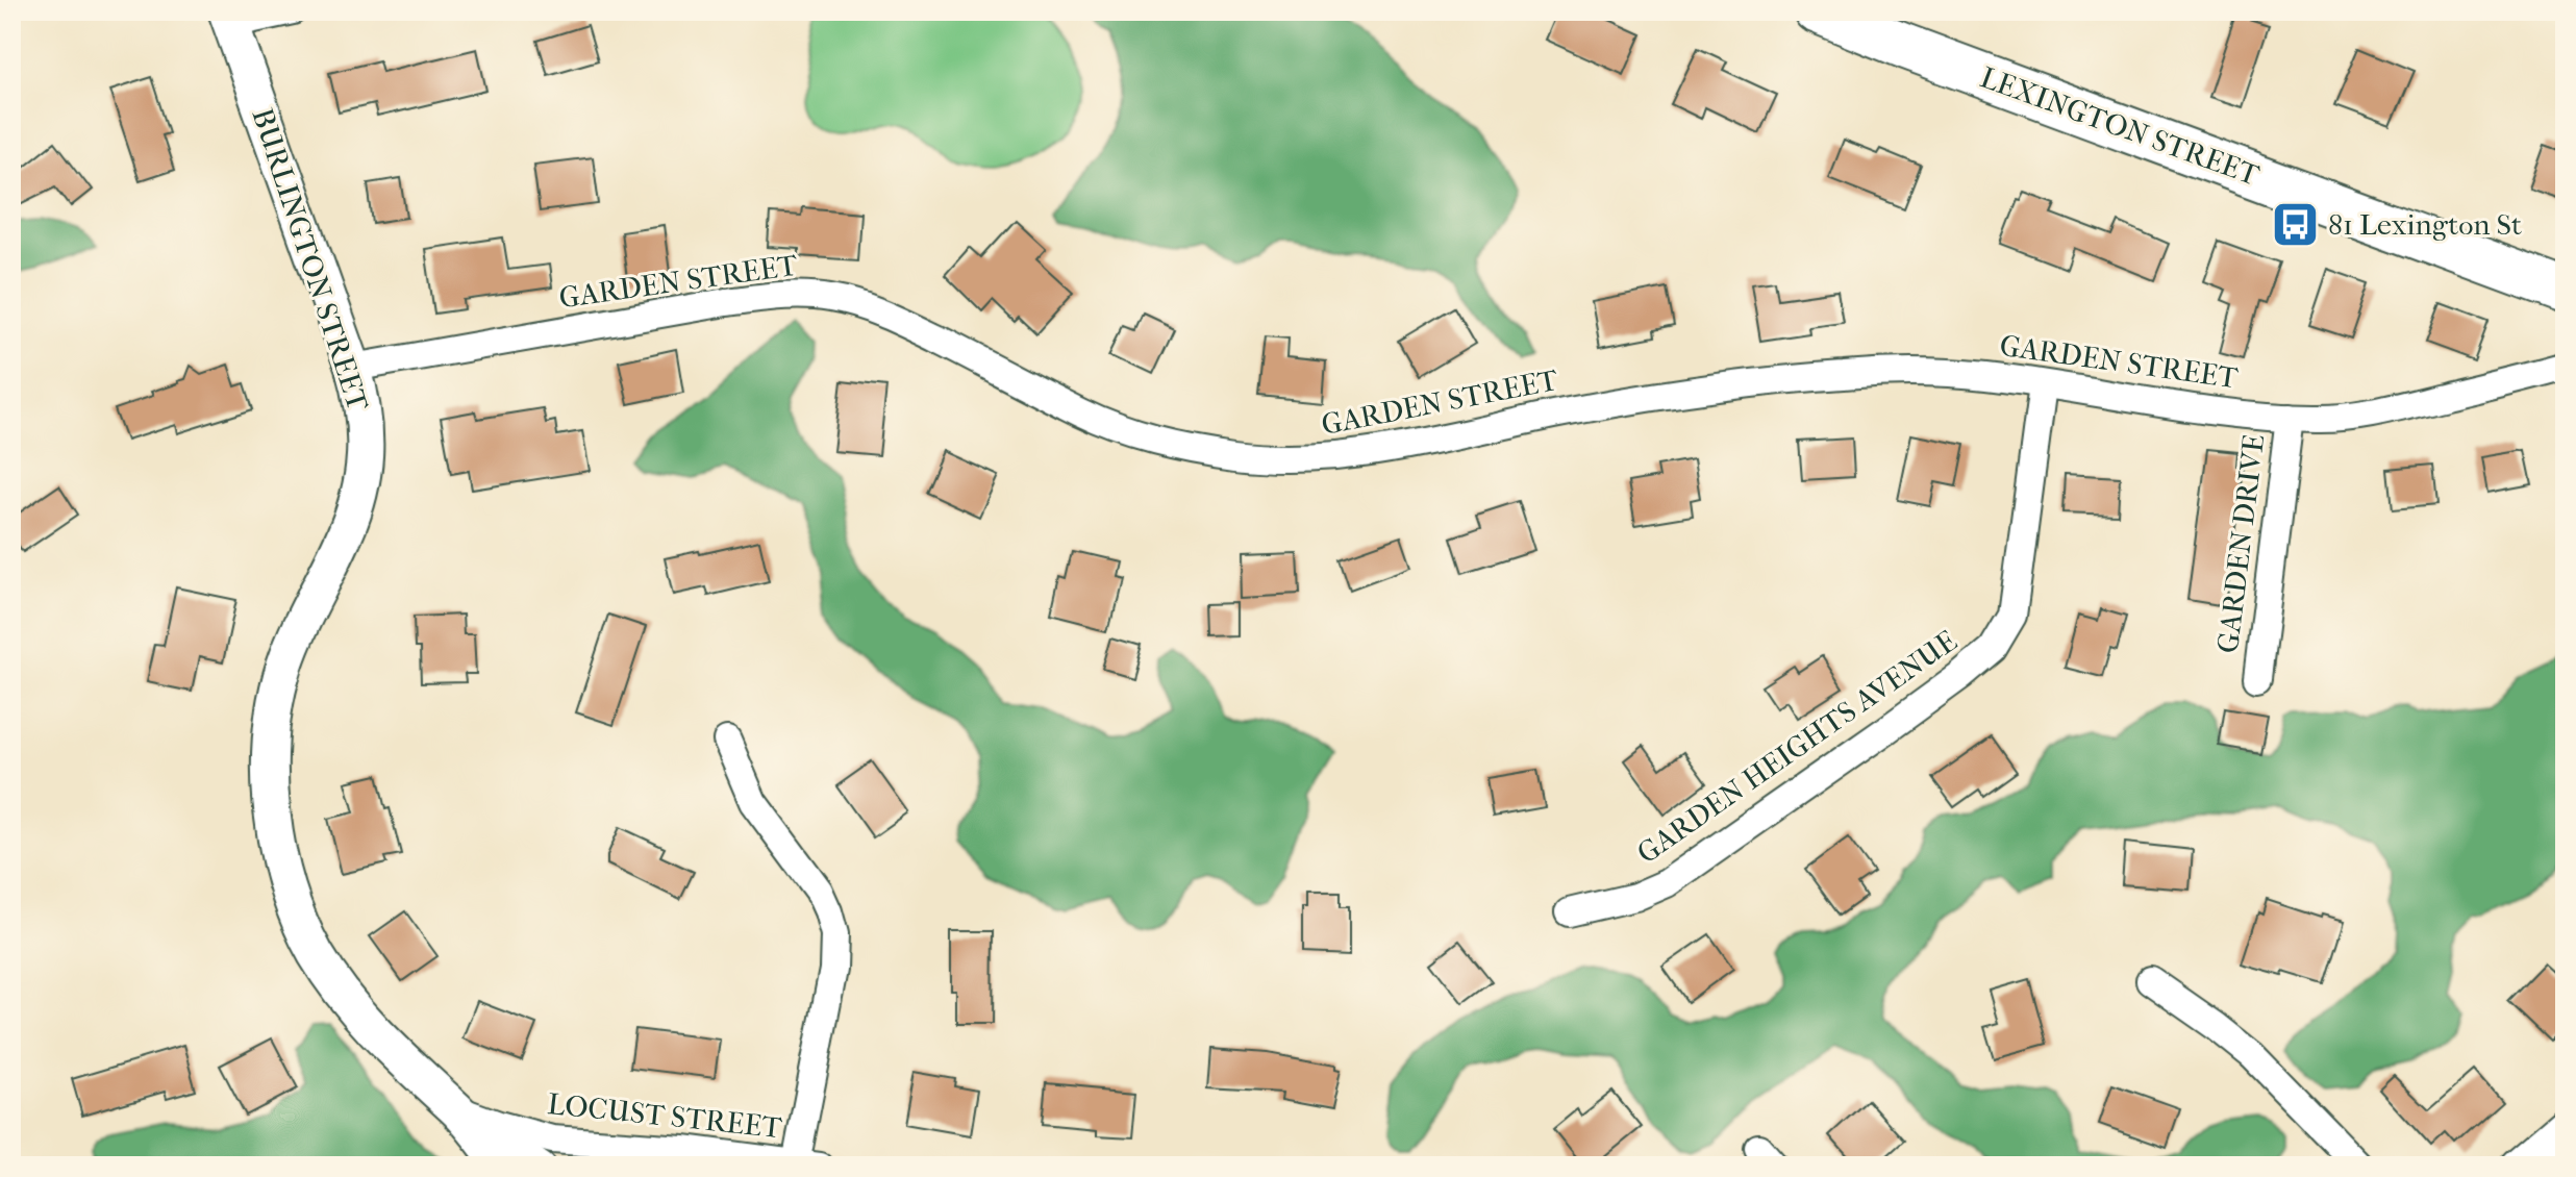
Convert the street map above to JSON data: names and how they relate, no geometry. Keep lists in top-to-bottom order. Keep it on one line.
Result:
{"streets":{"main road":["LEXINGTON STREET"],"street":["BURLINGTON STREET","GARDEN STREET","GARDEN DRIVE","GARDEN HEIGHTS AVENUE","LOCUST STREET"]},"crossings":[["BURLINGTON STREET","GARDEN STREET"],["BURLINGTON STREET","LOCUST STREET"],["GARDEN STREET","GARDEN DRIVE"],["GARDEN STREET","GARDEN HEIGHTS AVENUE"]],"places":{"bus stop":["81 Lexington St"]}}
